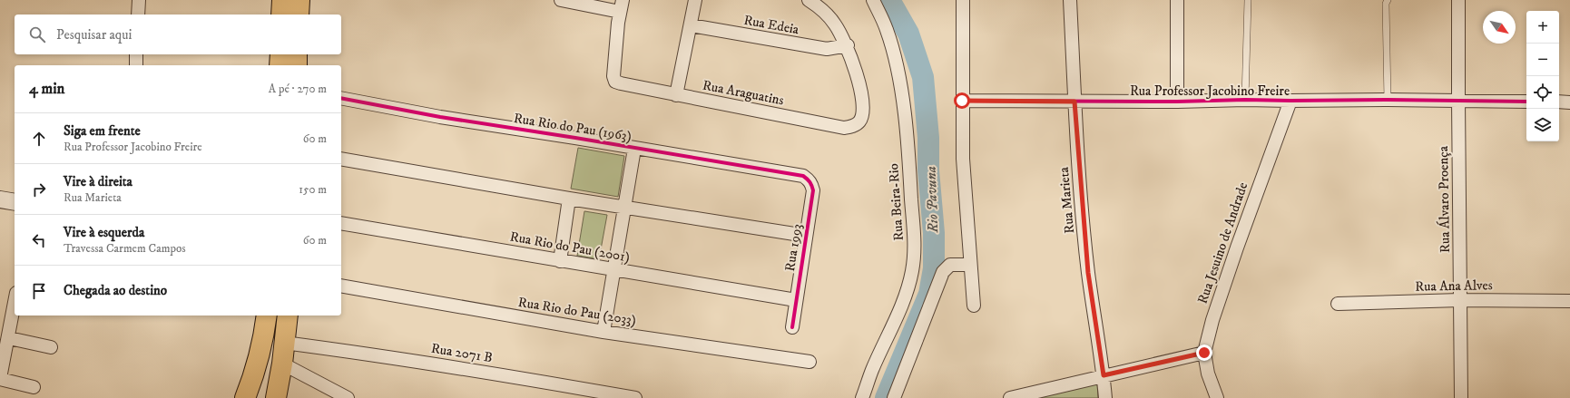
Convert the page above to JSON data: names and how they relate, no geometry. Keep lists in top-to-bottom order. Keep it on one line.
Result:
{"streets":{"street":["Rua Edeia","Rua Professor Jacobino Freire","Rua Araguatins","Rua Rio do Pau (1963)","Rua Álvaro Proença","Rua Marieta","Rua Beira-Rio","Rua Jesuino de Andrade","Rua Rio do Pau (2001)","Rua 1993","Rua Ana Alves","Rua Rio do Pau (2033)","Rua 2071 B"]},"crossings":[["Rua Edeia","Rua Araguatins"],["Rua Professor Jacobino Freire","Rua Álvaro Proença"],["Rua Professor Jacobino Freire","Rua Marieta"],["Rua Professor Jacobino Freire","Rua Jesuino de Andrade"],["Rua Rio do Pau (1963)","Rua 1993"],["Rua Álvaro Proença","Rua Ana Alves"],["Rua Rio do Pau (2001)","Rua 1993"]],"water":["Rio Pavuna"],"north":"bottom right","page":{"map_buttons":["+","−"],"search":"Pesquisar aqui","heading":["4 min","A pé · 270 m"],"list":[["Siga em frente","Rua Professor Jacobino Freire","60 m"],["Vire à direita","Rua Marieta","150 m"],["Vire à esquerda","Travessa Carmem Campos","60 m"],"Chegada ao destino"]}}
